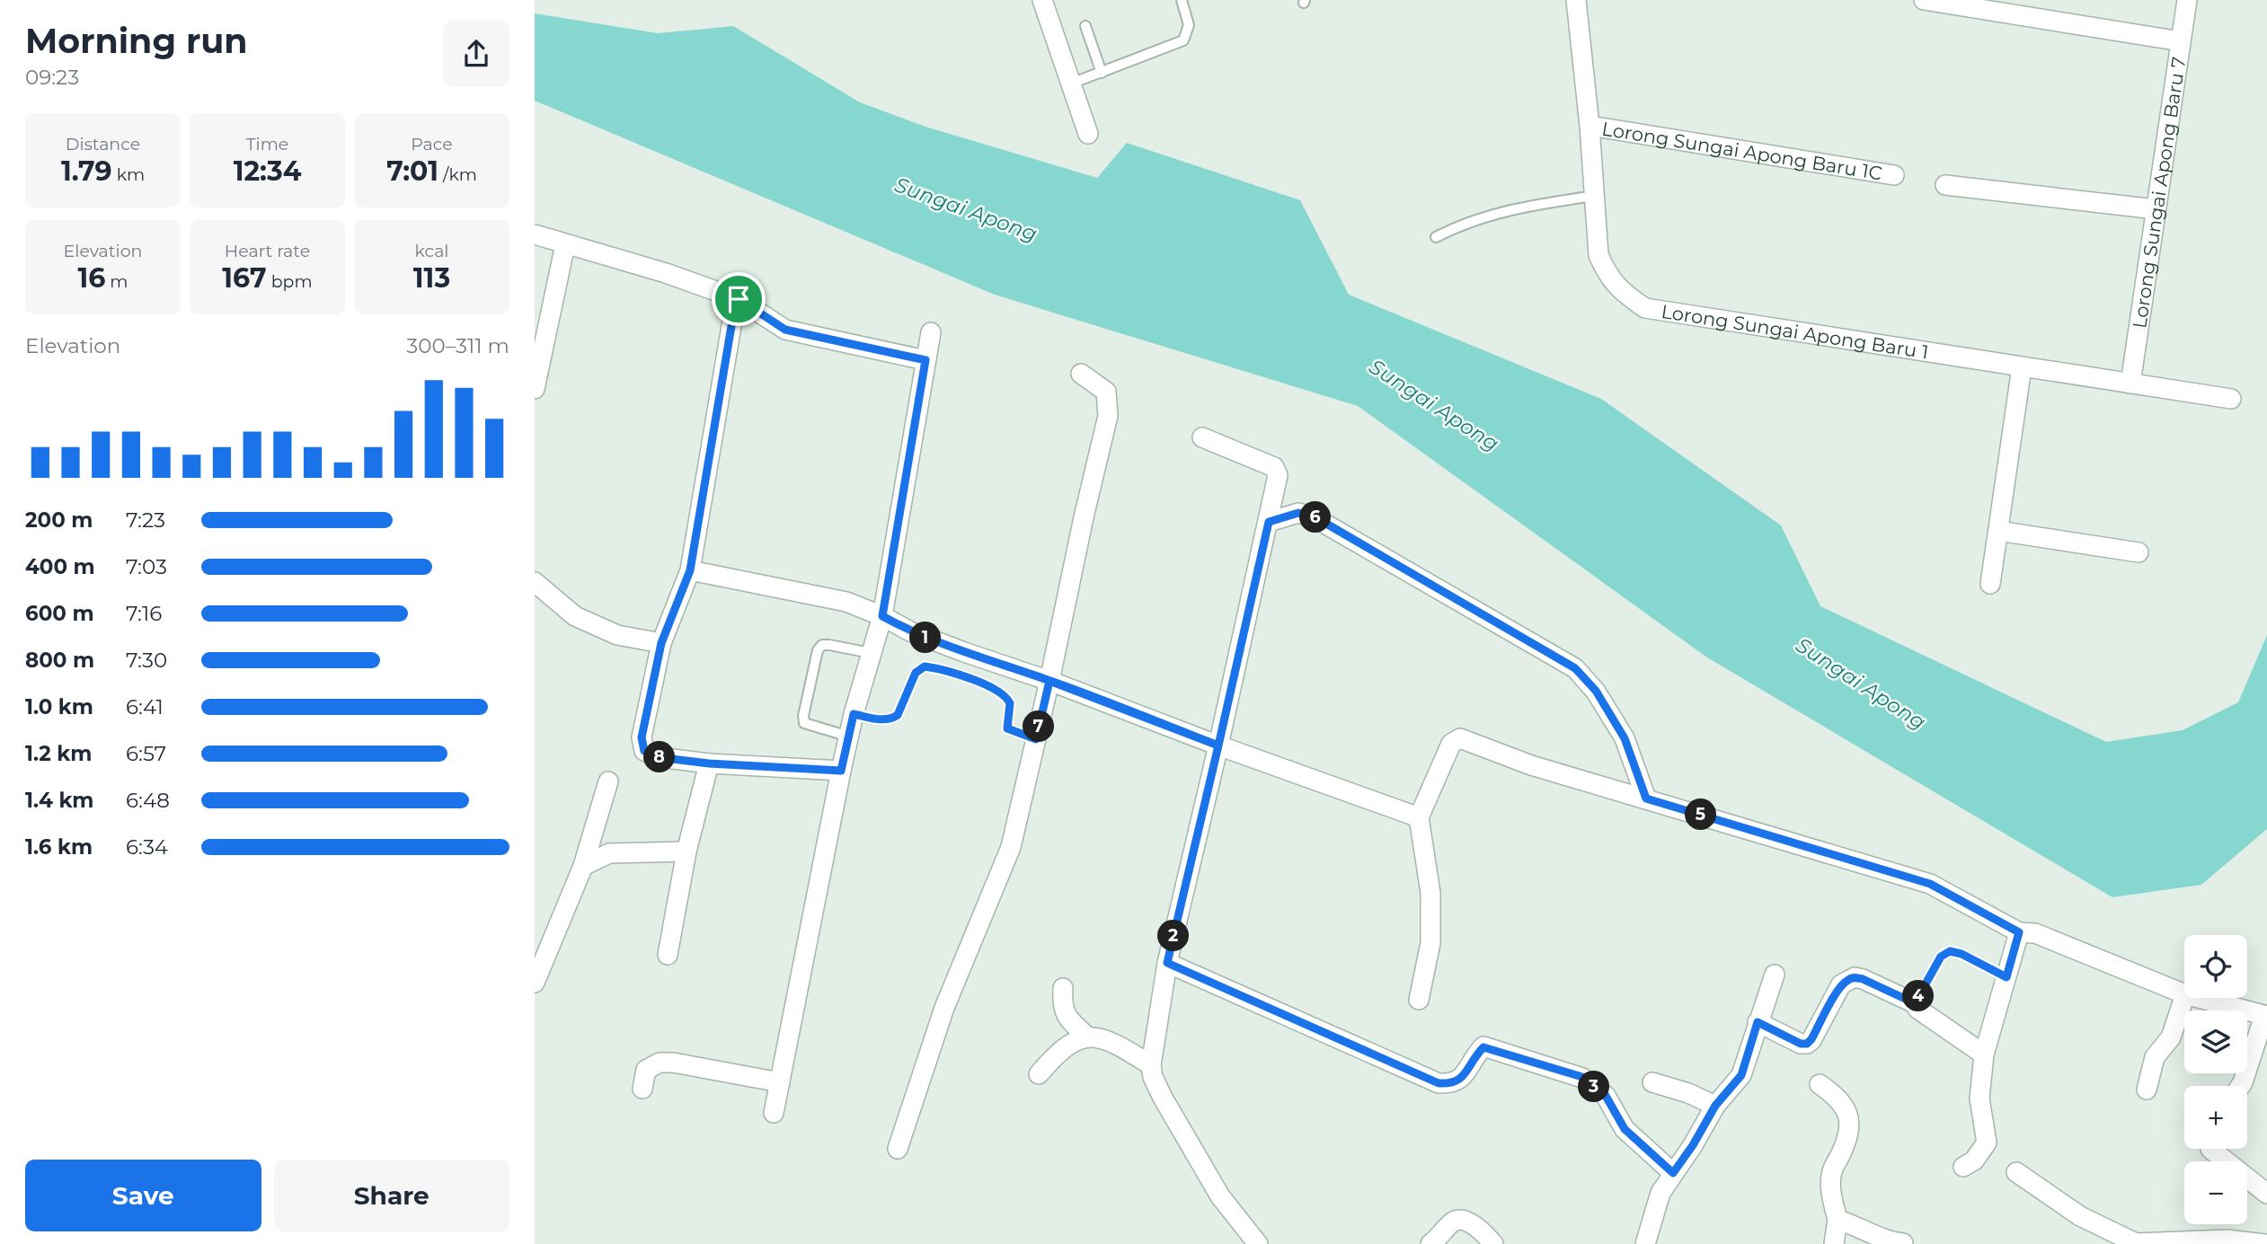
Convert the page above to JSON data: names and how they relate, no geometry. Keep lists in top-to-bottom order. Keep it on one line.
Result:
{"streets":{"street":["Lorong Sungai Apong Baru 1C","Lorong Sungai Apong Baru 7","Lorong Sungai Apong Baru 1"]},"crossings":[["Lorong Sungai Apong Baru 1C","Lorong Sungai Apong Baru 1"],["Lorong Sungai Apong Baru 7","Lorong Sungai Apong Baru 1"]],"water":["Sungai Apong"],"page":{"heading":["Morning run","09:23"],"stats":[["Distance","1.79 km"],["Time","12:34"],["Pace","7:01 /km"],["Elevation","16 m"],["Heart rate","167 bpm"],["kcal","113"]],"chart":["Elevation","300–311 m"],"list":[{"name":"200 m","note":"7:23"},{"name":"400 m","note":"7:03"},{"name":"600 m","note":"7:16"},{"name":"800 m","note":"7:30"},{"name":"1.0 km","note":"6:41"},{"name":"1.2 km","note":"6:57"},{"name":"1.4 km","note":"6:48"},{"name":"1.6 km","note":"6:34"}],"pins":["6","1","7","8","5","2","4","3"],"map_buttons":["+","−"],"buttons":["Save","Share"]}}
